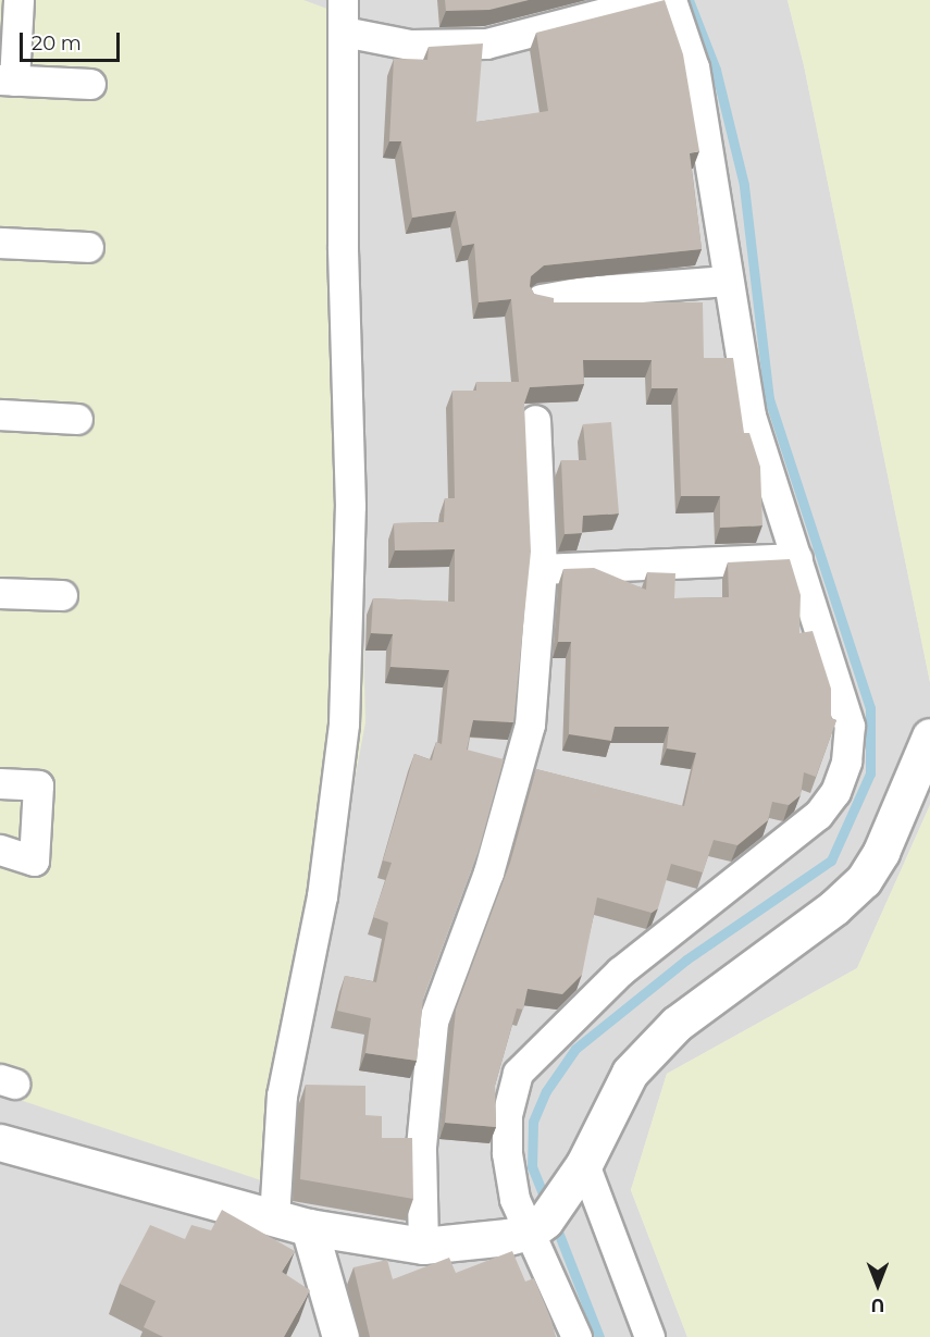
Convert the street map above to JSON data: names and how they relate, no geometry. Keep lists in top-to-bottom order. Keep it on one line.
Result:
{"scale_bar":"20 m","north":"bottom"}
